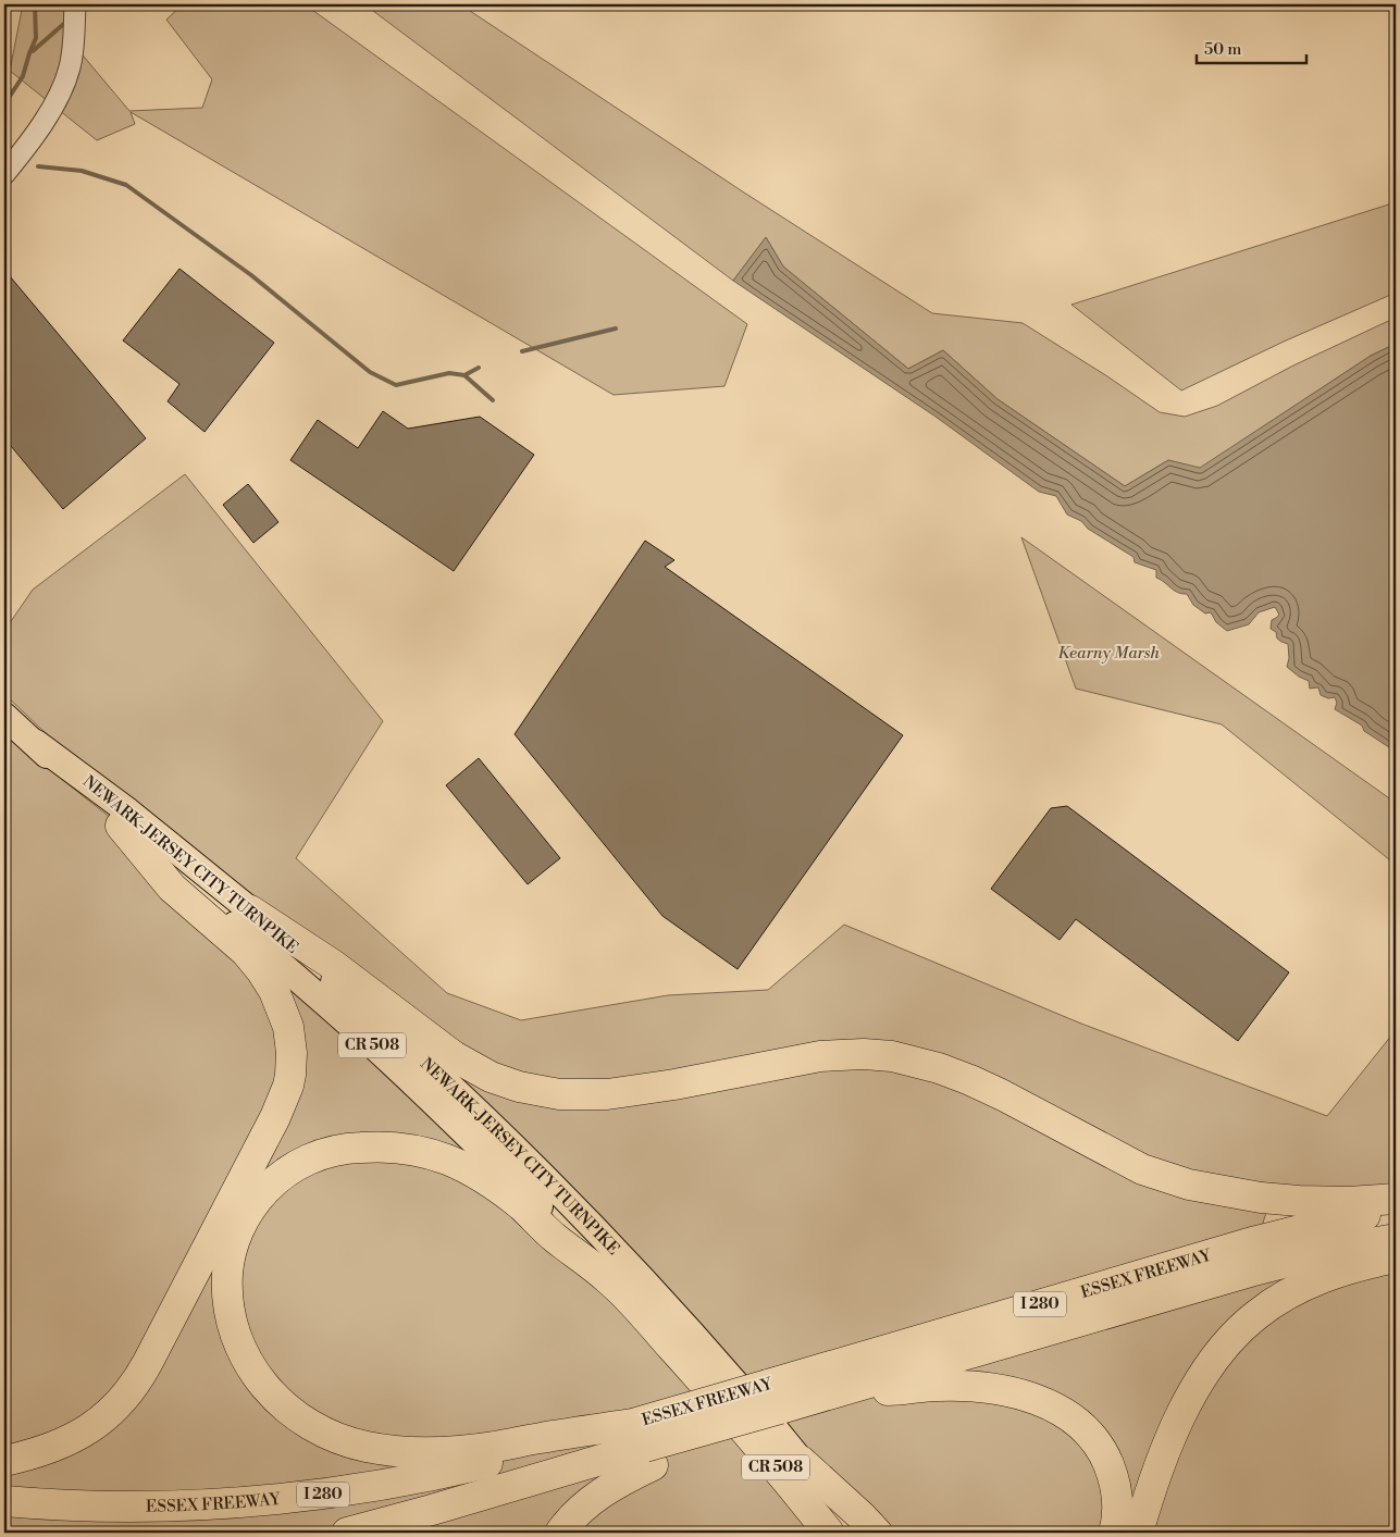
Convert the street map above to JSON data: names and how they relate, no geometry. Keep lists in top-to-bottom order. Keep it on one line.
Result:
{"streets":{"highway":["NEWARK-JERSEY CITY TURNPIKE","CR 508","ESSEX FREEWAY","I 280"]},"parks":["Kearny Marsh"],"scale_bar":"50 m"}
